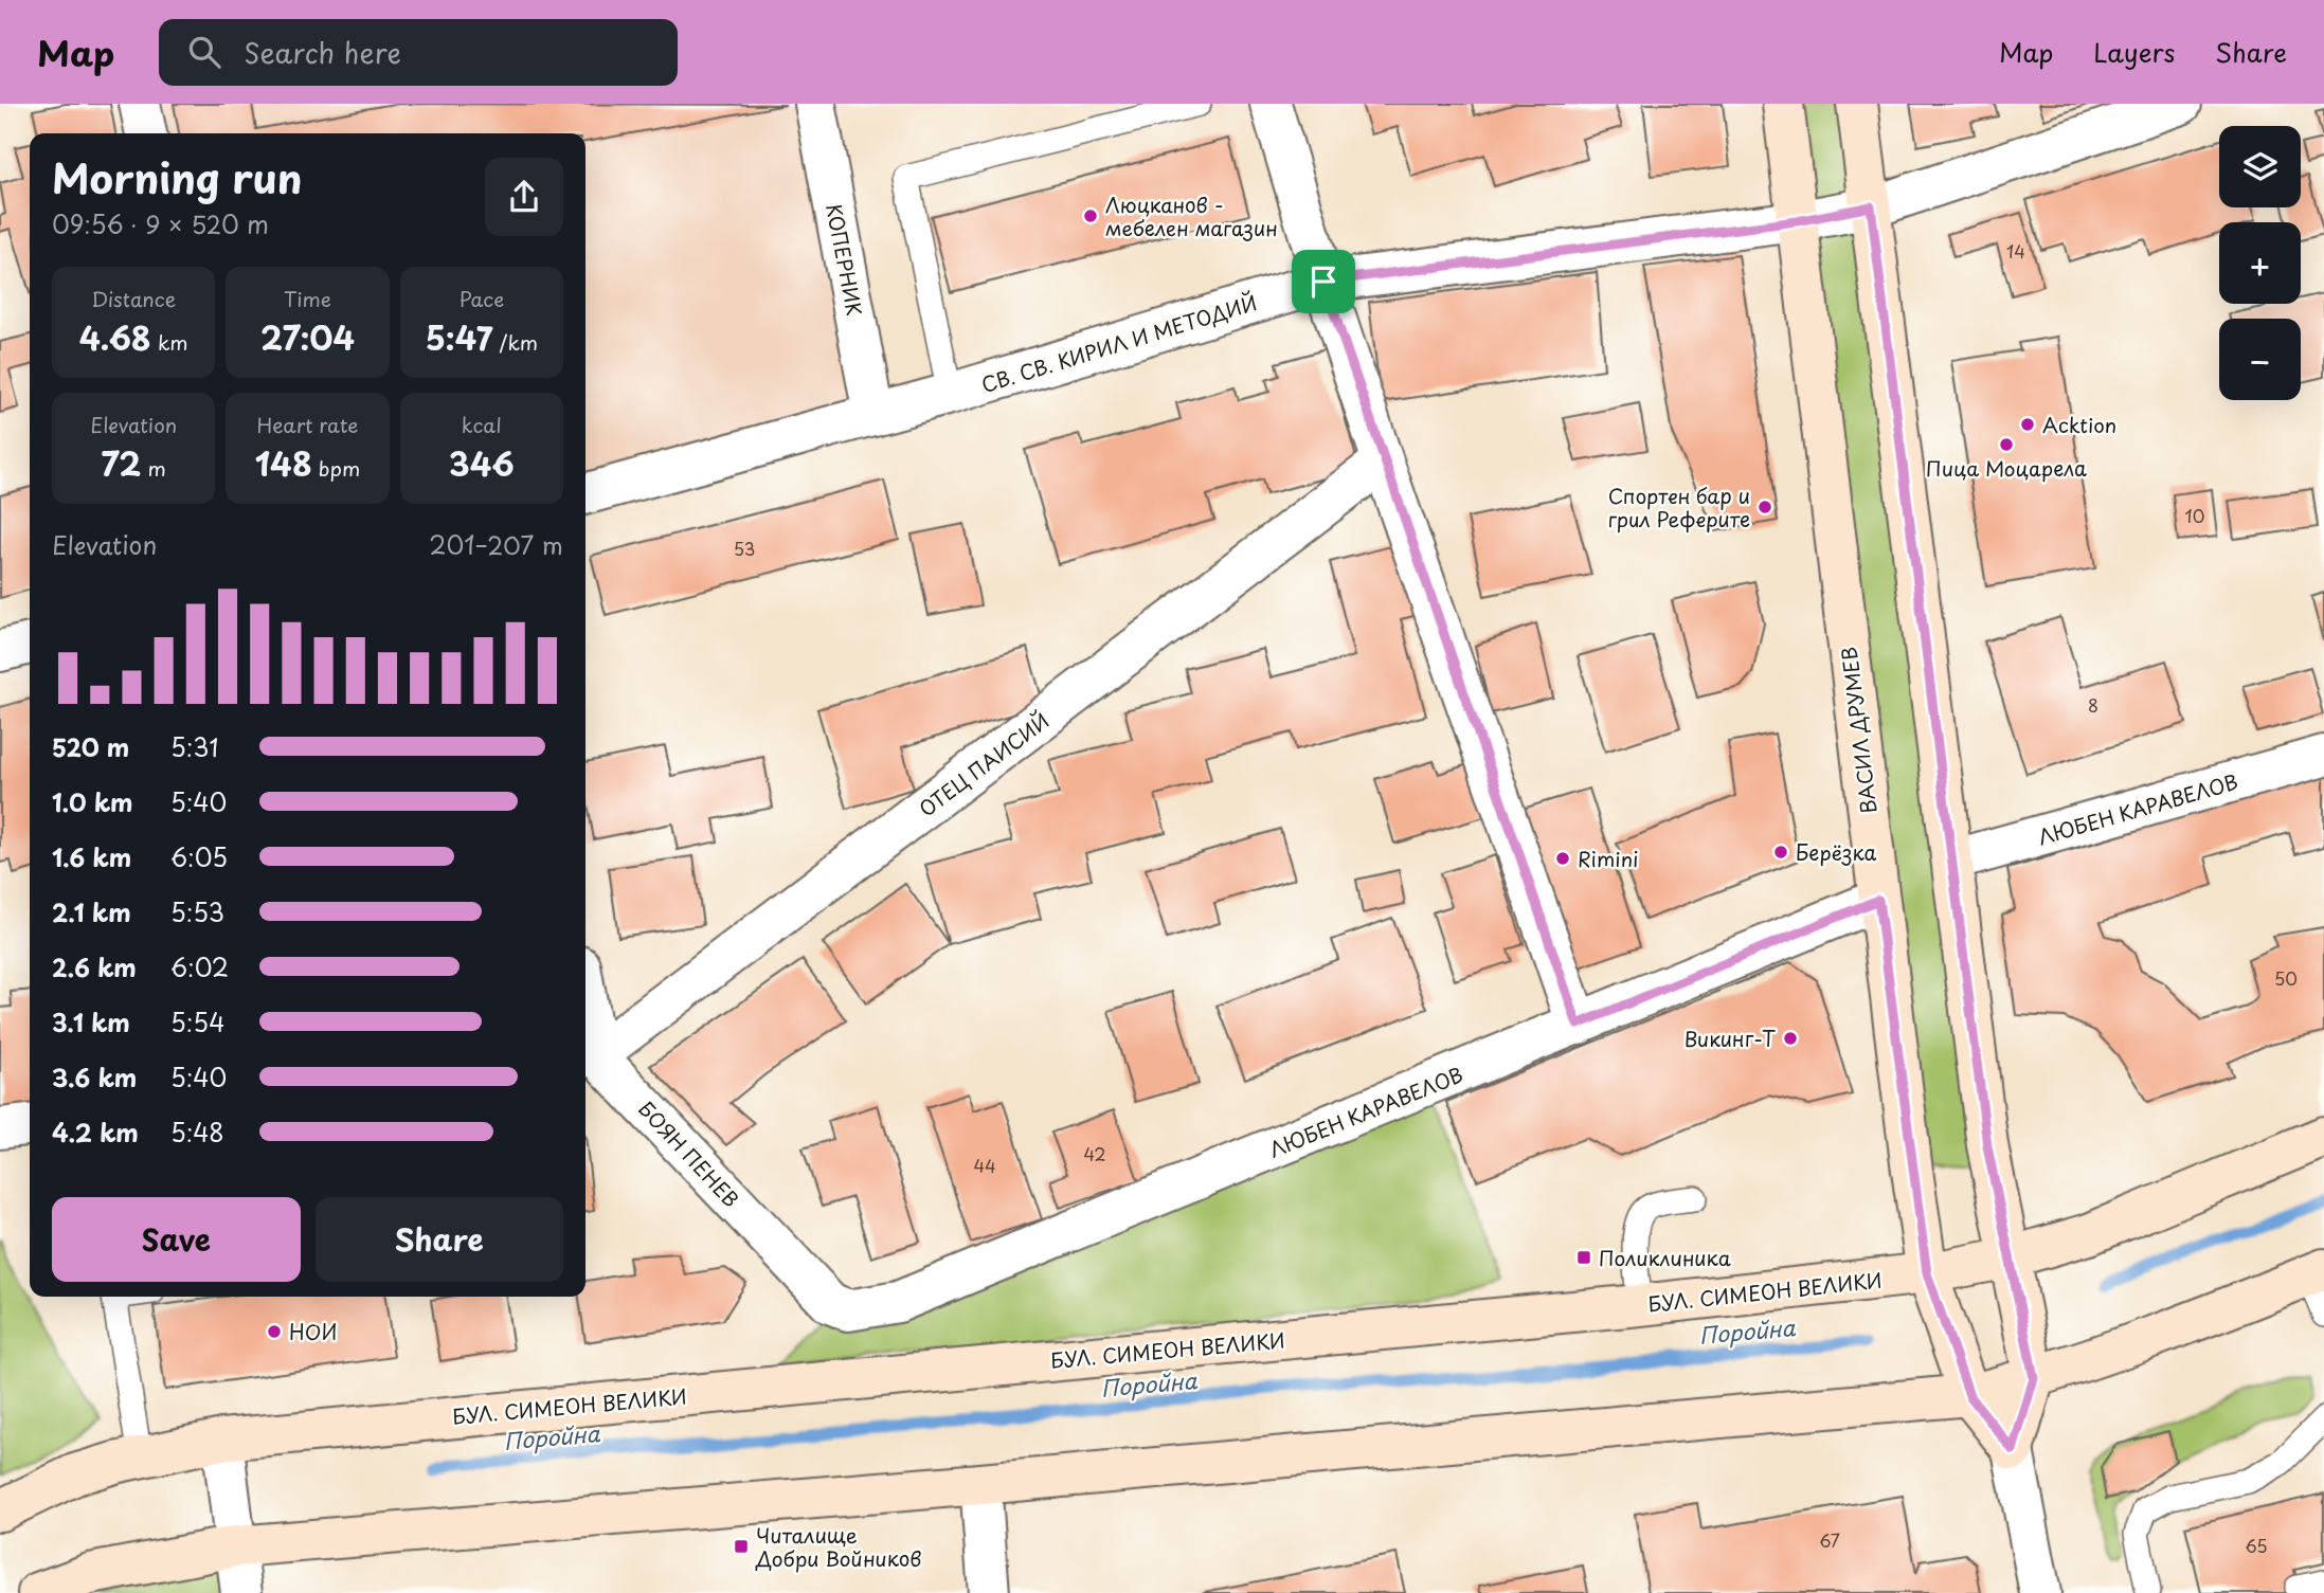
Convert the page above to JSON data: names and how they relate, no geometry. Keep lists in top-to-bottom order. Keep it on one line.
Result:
{"streets":{"main road":["ВАСИЛ ДРУМЕВ","БУЛ. СИМЕОН ВЕЛИКИ"],"street":["КОПЕРНИК","СВ. СВ. КИРИЛ И МЕТОДИЙ","ОТЕЦ ПАИСИЙ","ЛЮБЕН КАРАВЕЛОВ","БОЯН ПЕНЕВ"]},"crossings":[["КОПЕРНИК","СВ. СВ. КИРИЛ И МЕТОДИЙ"],["СВ. СВ. КИРИЛ И МЕТОДИЙ","ВАСИЛ ДРУМЕВ"],["ВАСИЛ ДРУМЕВ","ЛЮБЕН КАРАВЕЛОВ"],["ВАСИЛ ДРУМЕВ","БУЛ. СИМЕОН ВЕЛИКИ"],["ОТЕЦ ПАИСИЙ","БОЯН ПЕНЕВ"],["ЛЮБЕН КАРАВЕЛОВ","БОЯН ПЕНЕВ"]],"water":["Поройна"],"places":{"other":["Люцканов - мебелен магазин","Acktion","Пица Моцарела","Спортен бар и грил Реферите","Берёзка","Rimini","Викинг-Т","НОИ"],"transit":["Поликлиника","Читалище Добри Войников"]},"house_numbers":["14","10","53","8","50","42","44","67","65"],"page":{"header":"Map","search":"Search here","nav":["Map","Layers","Share"],"map_buttons":["+","−"],"heading":["Morning run","09:56 · 9 × 520 m"],"stats":[["Distance","4.68 km"],["Time","27:04"],["Pace","5:47 /km"],["Elevation","72 m"],["Heart rate","148 bpm"],["kcal","346"]],"chart":["Elevation","201–207 m"],"list":[{"name":"520 m","note":"5:31"},{"name":"1.0 km","note":"5:40"},{"name":"1.6 km","note":"6:05"},{"name":"2.1 km","note":"5:53"},{"name":"2.6 km","note":"6:02"},{"name":"3.1 km","note":"5:54"},{"name":"3.6 km","note":"5:40"},{"name":"4.2 km","note":"5:48"}],"buttons":["Save","Share"]}}
